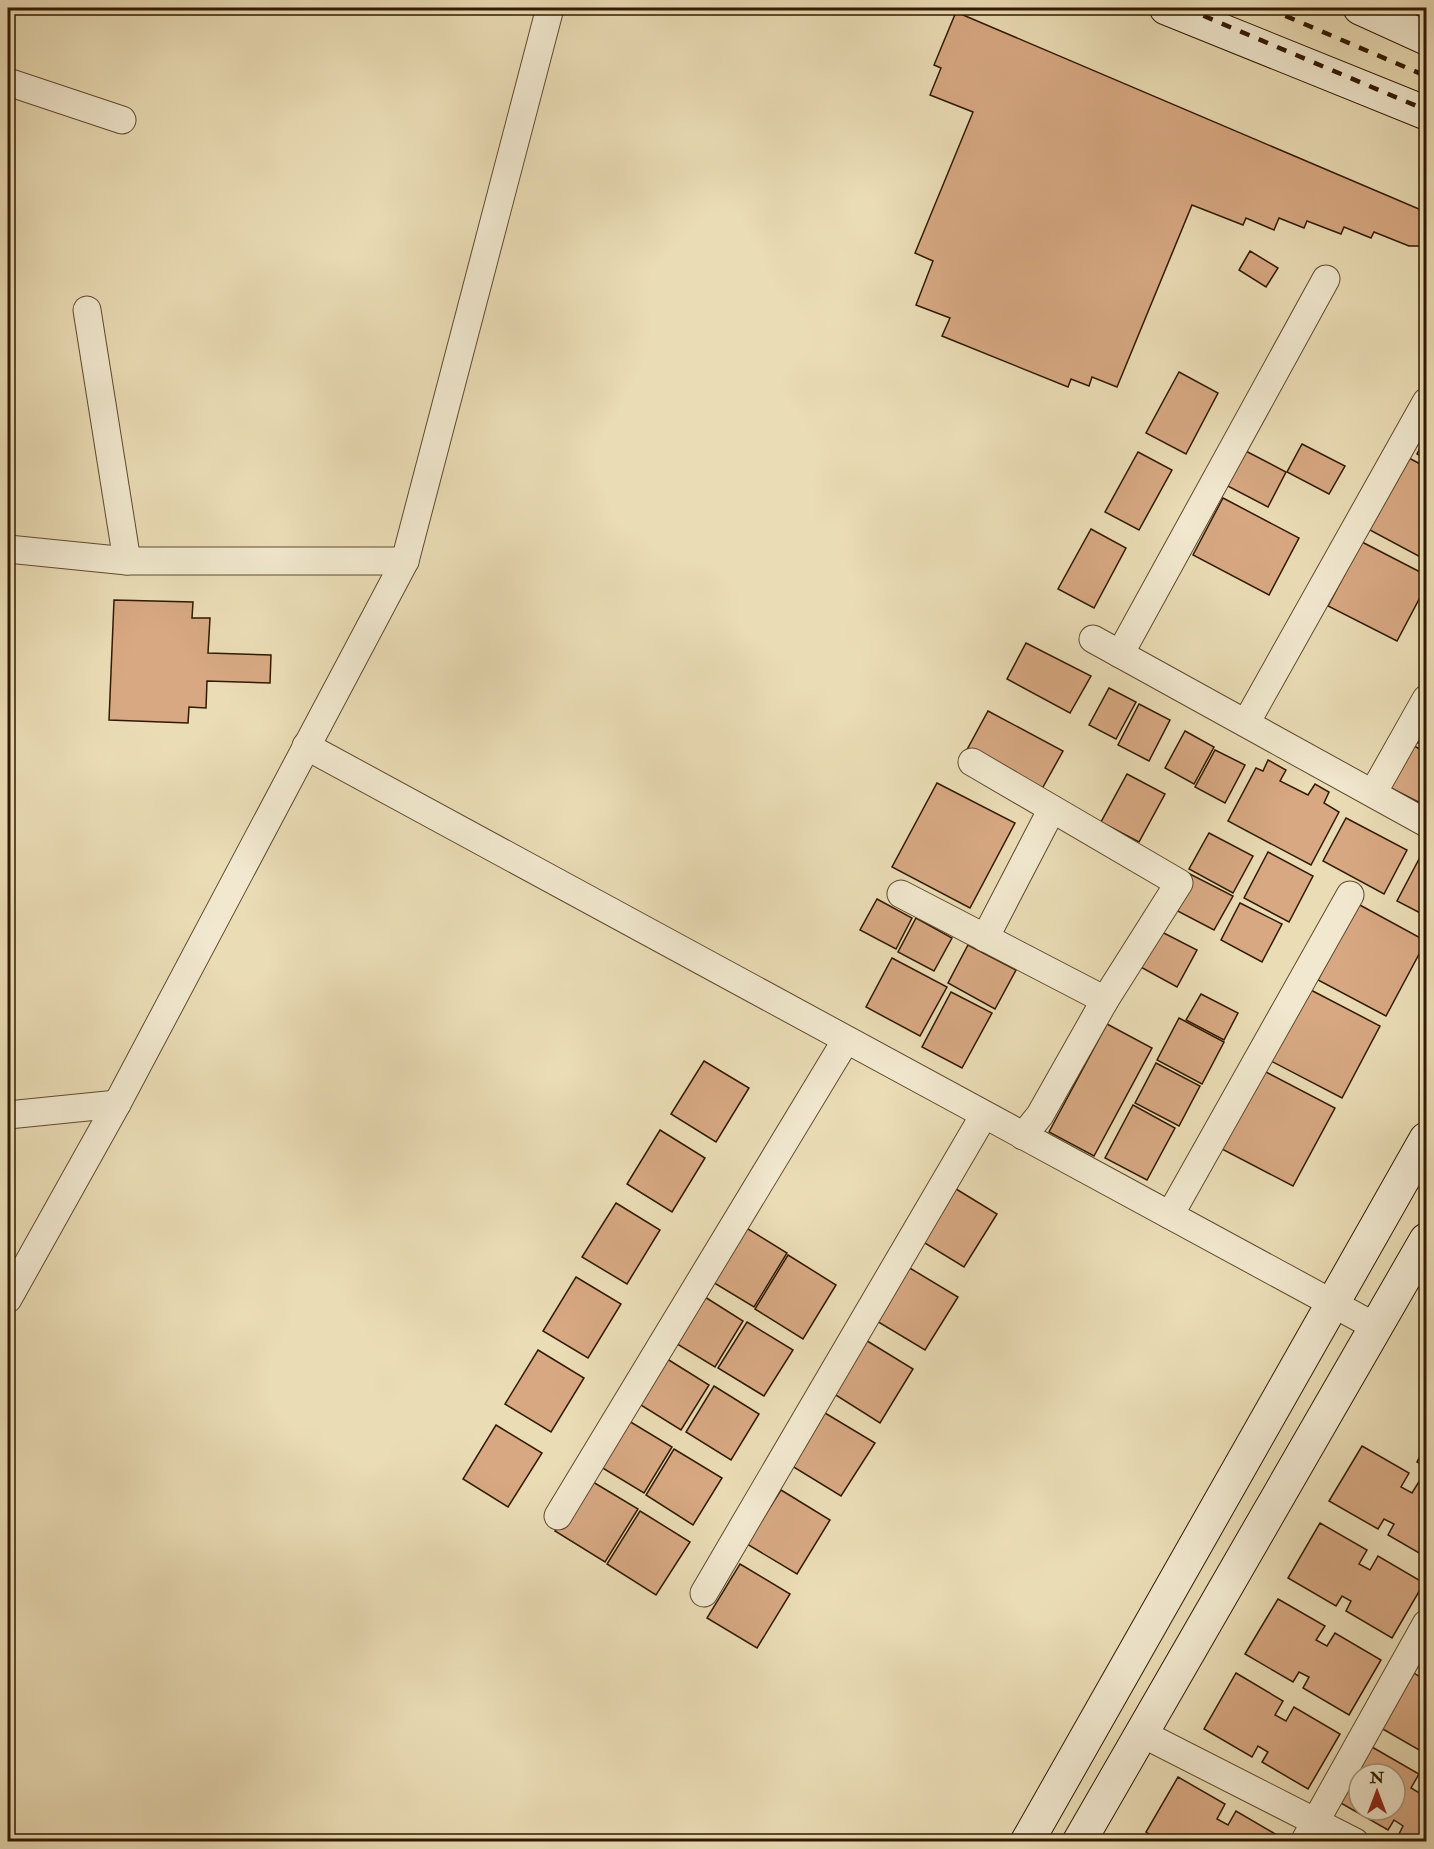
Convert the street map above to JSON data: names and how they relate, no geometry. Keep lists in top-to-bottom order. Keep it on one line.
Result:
{"north":"top"}
